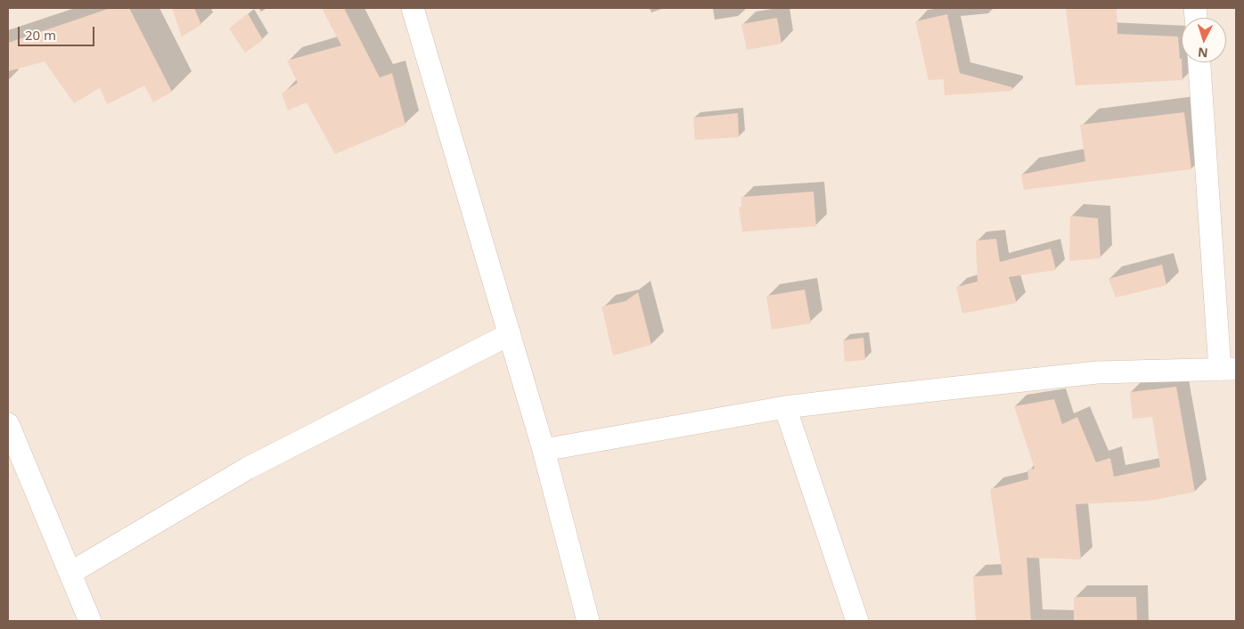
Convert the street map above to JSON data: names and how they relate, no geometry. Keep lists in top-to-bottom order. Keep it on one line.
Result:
{"scale_bar":"20 m","north":"bottom"}
